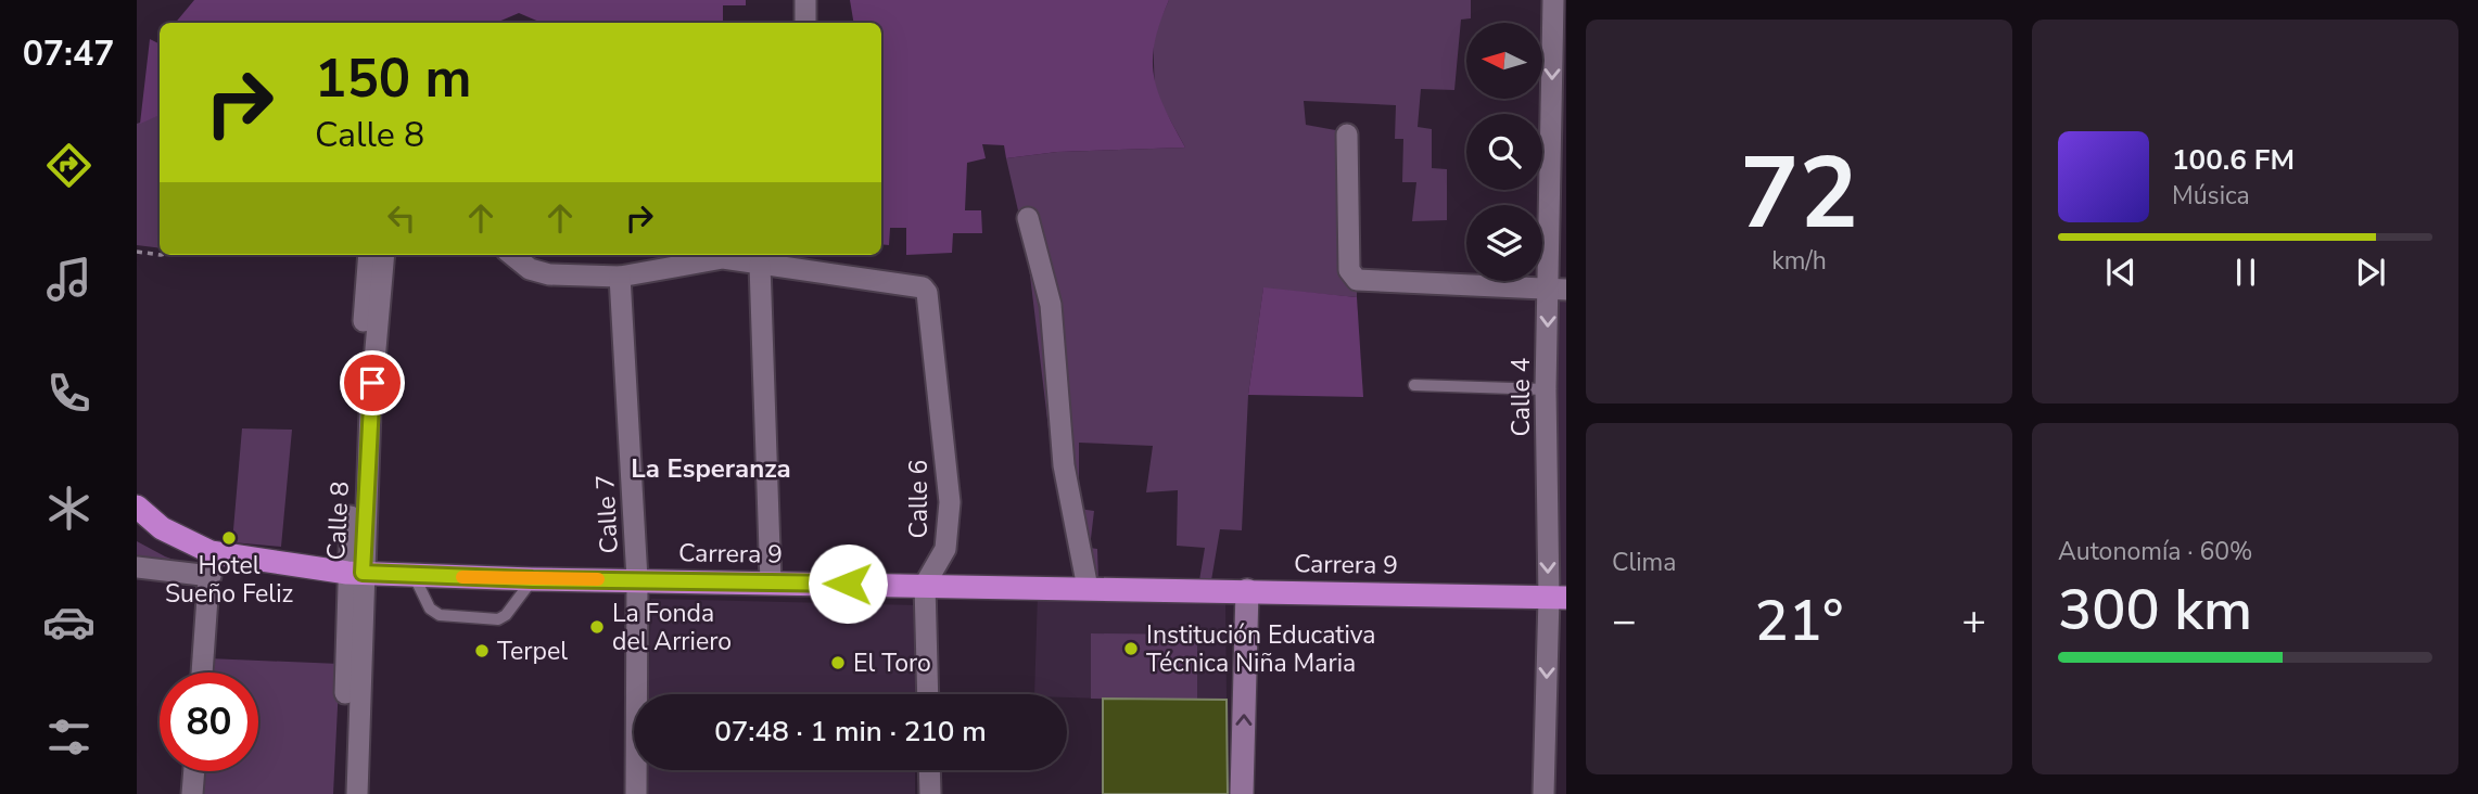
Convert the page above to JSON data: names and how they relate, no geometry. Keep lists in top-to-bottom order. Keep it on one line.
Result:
{"streets":{"highway":["Carrera 9"],"street":["Calle 4","Calle 6","Calle 7","Calle 8"]},"crossings":[["Calle 4","Carrera 9"],["Calle 6","Carrera 9"],["Calle 7","Carrera 9"],["Calle 8","Carrera 9"]],"one_way":["Calle 4"],"districts":["La Esperanza"],"places":["Hotel Sueño Feliz","La Fonda del Arriero","Institución Educativa Técnica Niña Maria","Terpel","El Toro"],"north":"left","page":{"tabs":"07:47","tile":[["72","km/h"],"Clima",["Autonomía · 60%","300 km"]],"turn":["150 m","Calle 8"],"song":["100.6 FM","Música"],"heat":["−","21°","+"],"limit":"80","trip":"07:48 · 1 min · 210 m"}}
